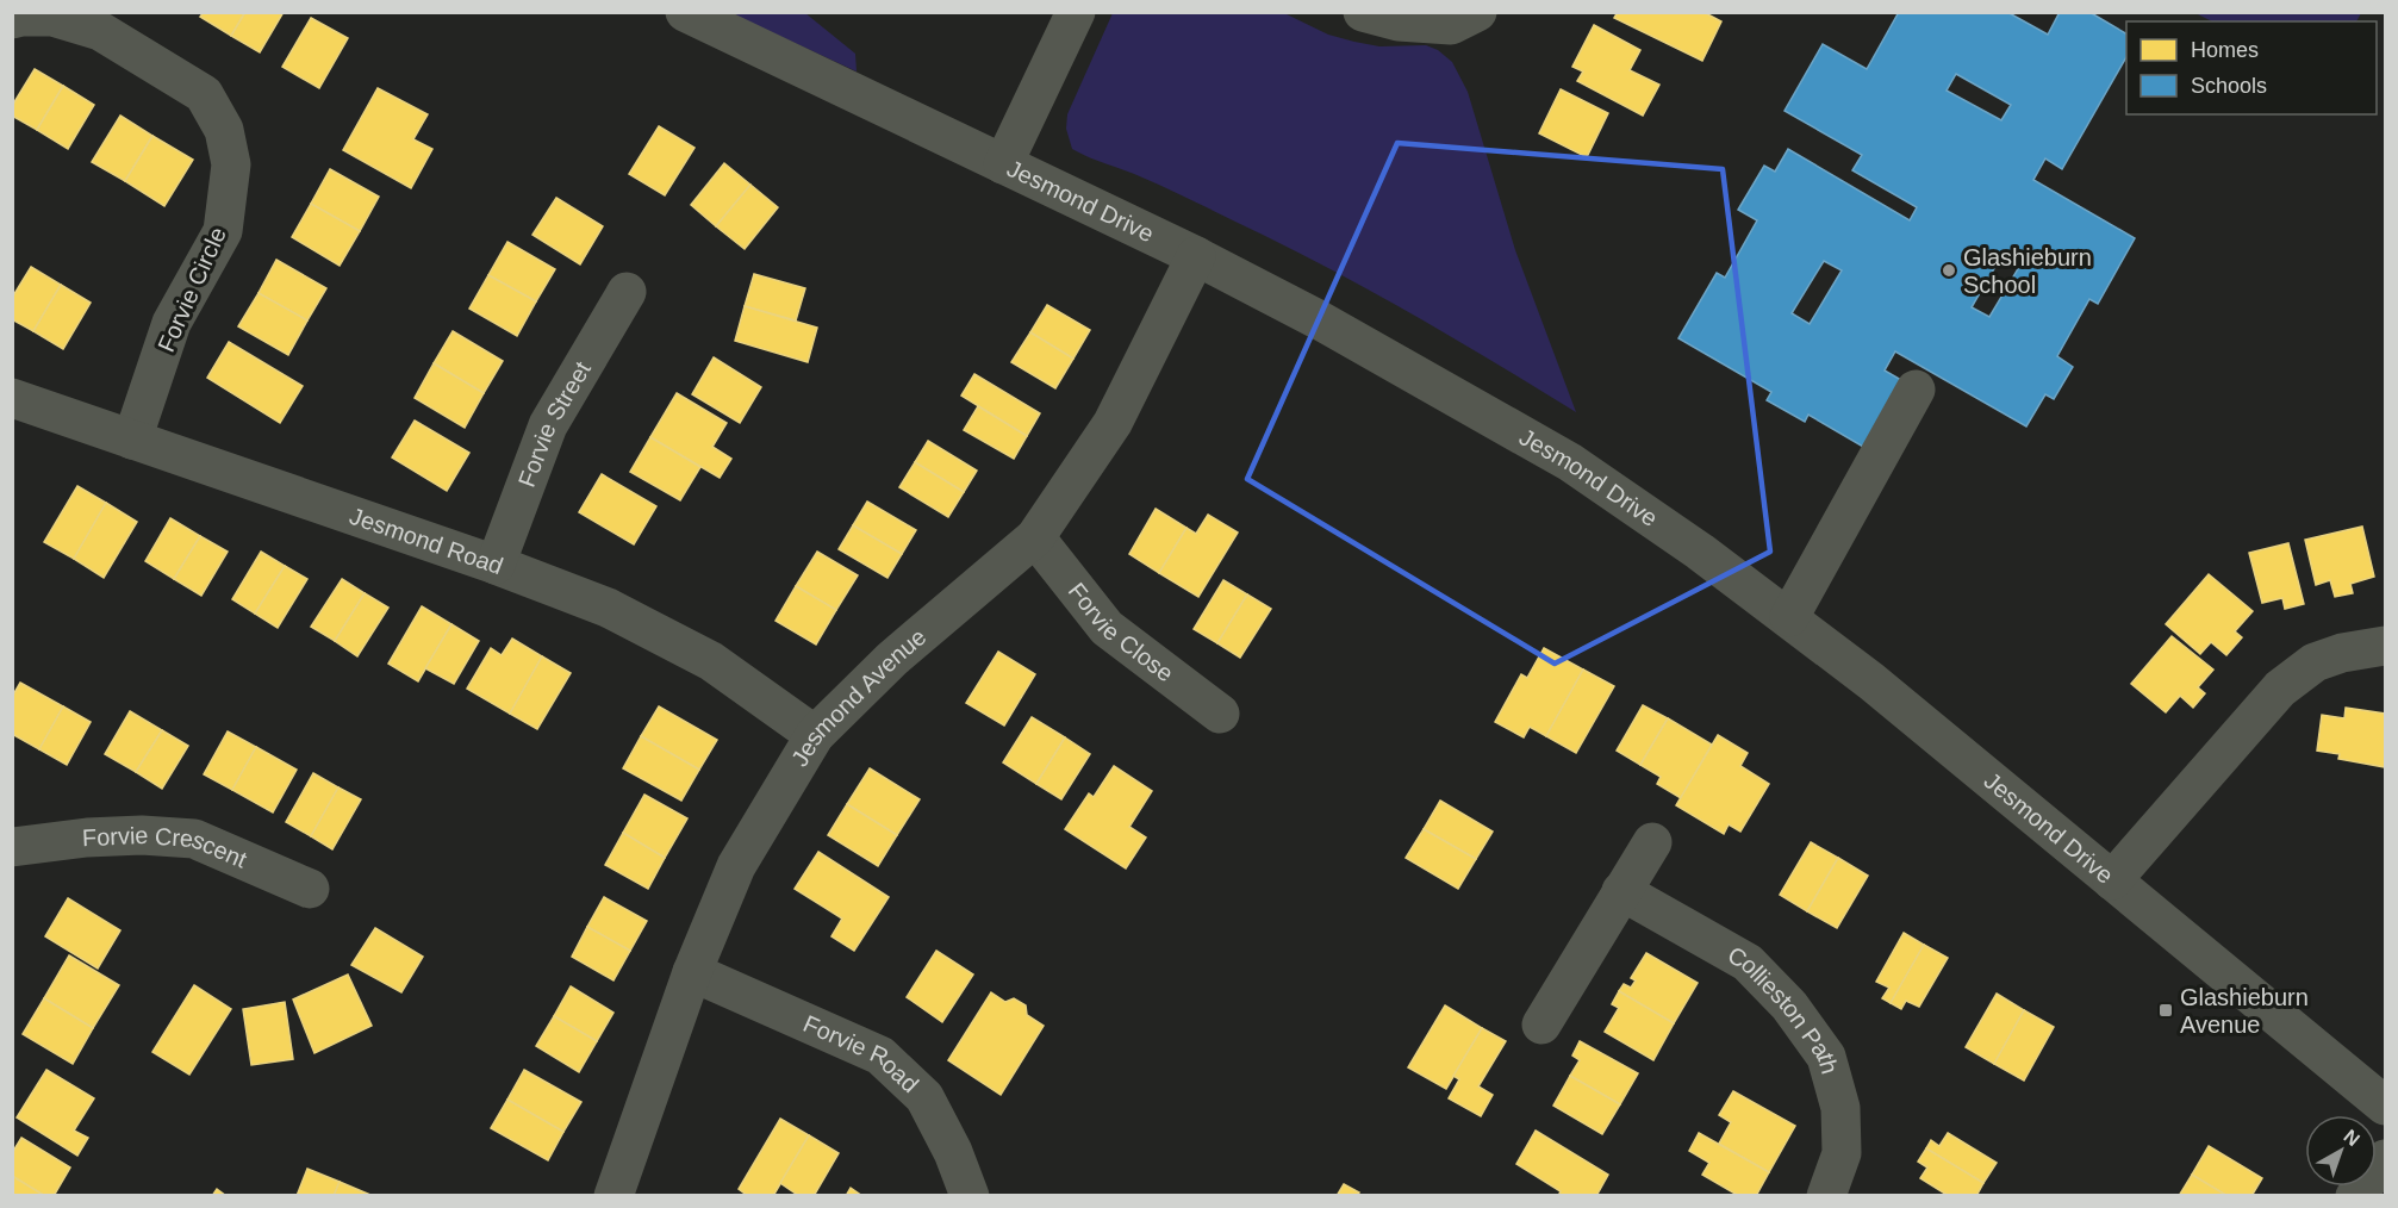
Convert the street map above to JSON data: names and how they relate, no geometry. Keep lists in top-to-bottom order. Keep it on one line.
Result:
{"streets":{"street":["Jesmond Drive","Forvie Circle","Forvie Street","Jesmond Road","Forvie Close","Jesmond Avenue","Forvie Crescent","Collieston Path","Forvie Road"]},"crossings":[["Jesmond Drive","Jesmond Avenue"],["Forvie Circle","Jesmond Road"],["Forvie Street","Jesmond Road"],["Jesmond Road","Jesmond Avenue"],["Forvie Close","Jesmond Avenue"],["Jesmond Avenue","Forvie Road"]],"places":{"other":["Glashieburn School"],"transit":["Glashieburn Avenue"]},"legend":["Homes","Schools"],"north":"top right"}
